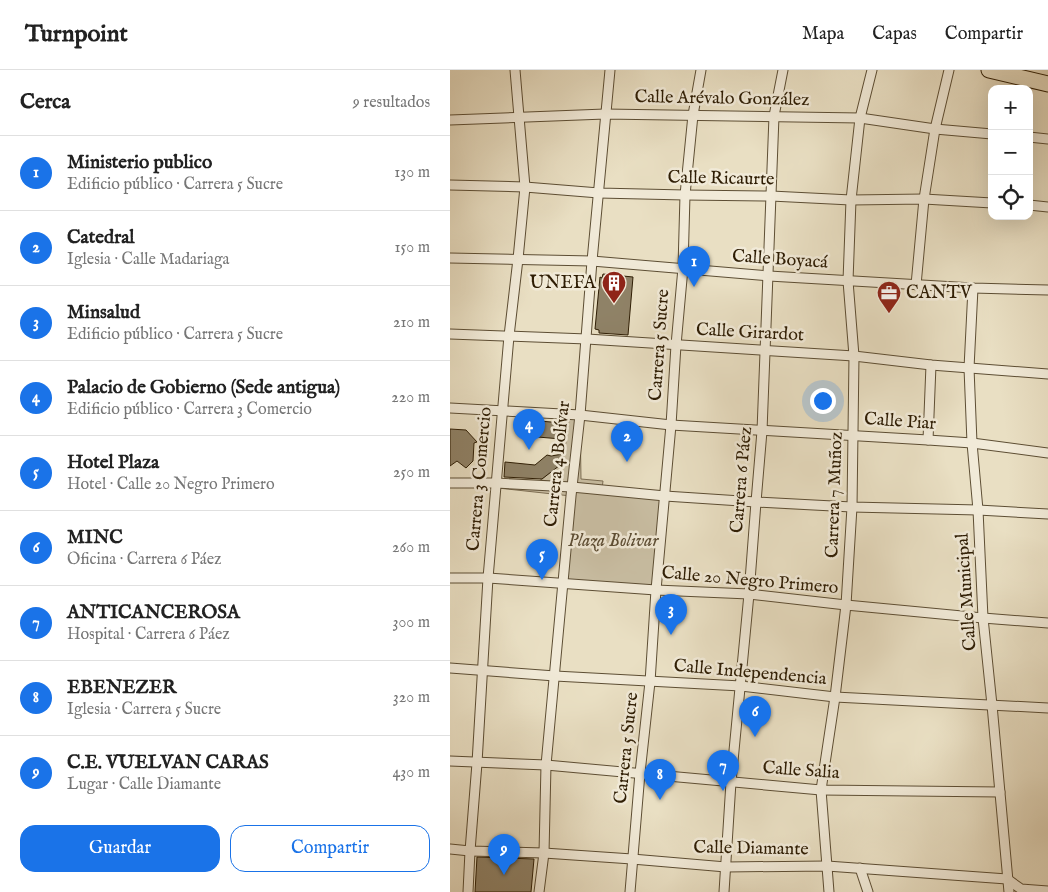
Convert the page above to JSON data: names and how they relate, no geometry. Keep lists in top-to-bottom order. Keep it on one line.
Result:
{"streets":{"street":["Calle Arévalo González","Calle Ricaurte","Calle Boyacá","Calle Girardot","Carrera 5 Sucre","Calle Piar","Carrera 4 Bolívar","Carrera 3 Comercio","Carrera 6 Páez","Carrera 7 Muñoz","Calle 20 Negro Primero","Calle Municipal","Calle Independencia","Calle Salia","Calle Diamante"]},"crossings":[["Calle Arévalo González","Carrera 5 Sucre"],["Calle Arévalo González","Carrera 4 Bolívar"],["Calle Arévalo González","Carrera 3 Comercio"],["Calle Arévalo González","Carrera 6 Páez"],["Calle Arévalo González","Carrera 7 Muñoz"],["Calle Ricaurte","Carrera 5 Sucre"],["Calle Ricaurte","Carrera 4 Bolívar"],["Calle Ricaurte","Carrera 3 Comercio"],["Calle Ricaurte","Carrera 6 Páez"],["Calle Ricaurte","Carrera 7 Muñoz"],["Calle Boyacá","Carrera 5 Sucre"],["Calle Boyacá","Carrera 4 Bolívar"],["Calle Boyacá","Carrera 3 Comercio"],["Calle Boyacá","Carrera 6 Páez"],["Calle Boyacá","Carrera 7 Muñoz"],["Calle Boyacá","Calle Municipal"],["Calle Girardot","Carrera 5 Sucre"],["Calle Girardot","Carrera 4 Bolívar"],["Calle Girardot","Carrera 3 Comercio"],["Calle Girardot","Carrera 6 Páez"],["Calle Girardot","Carrera 7 Muñoz"],["Calle Girardot","Calle Municipal"],["Carrera 5 Sucre","Calle Piar"],["Carrera 5 Sucre","Calle 20 Negro Primero"],["Carrera 5 Sucre","Calle Independencia"],["Carrera 5 Sucre","Calle Salia"],["Carrera 5 Sucre","Calle Diamante"],["Calle Piar","Carrera 4 Bolívar"],["Calle Piar","Carrera 3 Comercio"],["Calle Piar","Carrera 6 Páez"],["Calle Piar","Carrera 7 Muñoz"],["Calle Piar","Calle Municipal"],["Carrera 4 Bolívar","Calle 20 Negro Primero"],["Carrera 4 Bolívar","Calle Independencia"],["Carrera 4 Bolívar","Calle Salia"],["Carrera 4 Bolívar","Calle Diamante"],["Carrera 3 Comercio","Calle 20 Negro Primero"],["Carrera 3 Comercio","Calle Independencia"],["Carrera 3 Comercio","Calle Salia"],["Carrera 3 Comercio","Calle Diamante"],["Carrera 6 Páez","Calle 20 Negro Primero"],["Carrera 6 Páez","Calle Independencia"],["Carrera 6 Páez","Calle Salia"],["Carrera 6 Páez","Calle Diamante"],["Carrera 7 Muñoz","Calle 20 Negro Primero"],["Carrera 7 Muñoz","Calle Independencia"],["Carrera 7 Muñoz","Calle Salia"],["Carrera 7 Muñoz","Calle Diamante"],["Calle 20 Negro Primero","Calle Municipal"],["Calle Municipal","Calle Independencia"],["Calle Municipal","Calle Salia"],["Calle Municipal","Calle Diamante"]],"parks":["Plaza Bolivar"],"places":{"building":["UNEFA"],"office":["CANTV"]},"page":{"header":"Turnpoint","nav":["Mapa","Capas","Compartir"],"heading":["Cerca","9 resultados"],"map_buttons":["+","−"],"list":[{"mark":"1","name":"Ministerio publico","note":"Edificio público · Carrera 5 Sucre","value":"130 m"},{"mark":"2","name":"Catedral","note":"Iglesia · Calle Madariaga","value":"150 m"},{"mark":"3","name":"Minsalud","note":"Edificio público · Carrera 5 Sucre","value":"210 m"},{"mark":"4","name":"Palacio de Gobierno (Sede antigua)","note":"Edificio público · Carrera 3 Comercio","value":"220 m"},{"mark":"5","name":"Hotel Plaza","note":"Hotel · Calle 20 Negro Primero","value":"250 m"},{"mark":"6","name":"MINC","note":"Oficina · Carrera 6 Páez","value":"260 m"},{"mark":"7","name":"ANTICANCEROSA","note":"Hospital · Carrera 6 Páez","value":"300 m"},{"mark":"8","name":"EBENEZER","note":"Iglesia · Carrera 5 Sucre","value":"320 m"},{"mark":"9","name":"C.E. VUELVAN CARAS","note":"Lugar · Calle Diamante","value":"430 m"}],"pins":["1","4","2","5","3","6","7","8","9"],"buttons":["Guardar","Compartir"]}}
